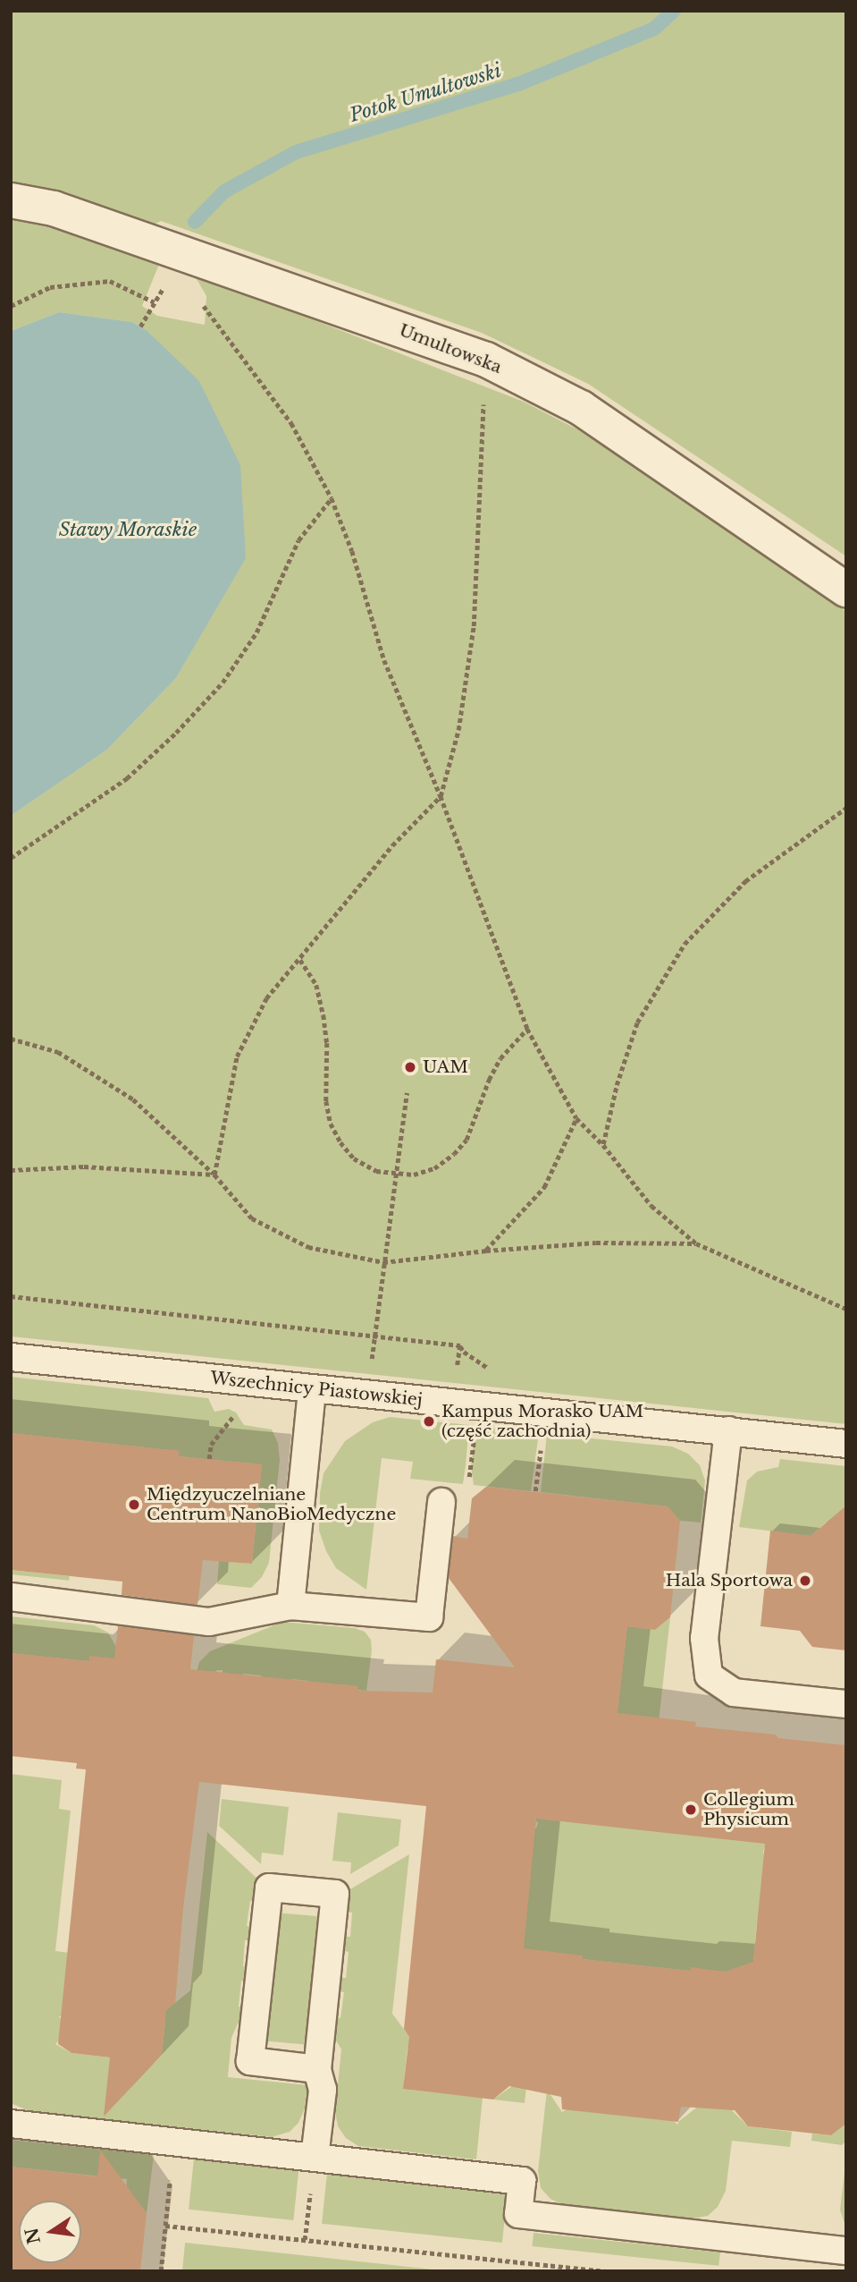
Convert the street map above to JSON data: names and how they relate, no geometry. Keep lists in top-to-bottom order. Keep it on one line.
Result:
{"streets":{"street":["Umultowska"],"lane":["Wszechnicy Piastowskiej"]},"water":["Potok Umultowski","Stawy Moraskie"],"places":["UAM","Kampus Morasko UAM (część zachodnia)","Międzyuczelniane Centrum NanoBioMedyczne","Hala Sportowa","Collegium Physicum"],"north":"left"}
